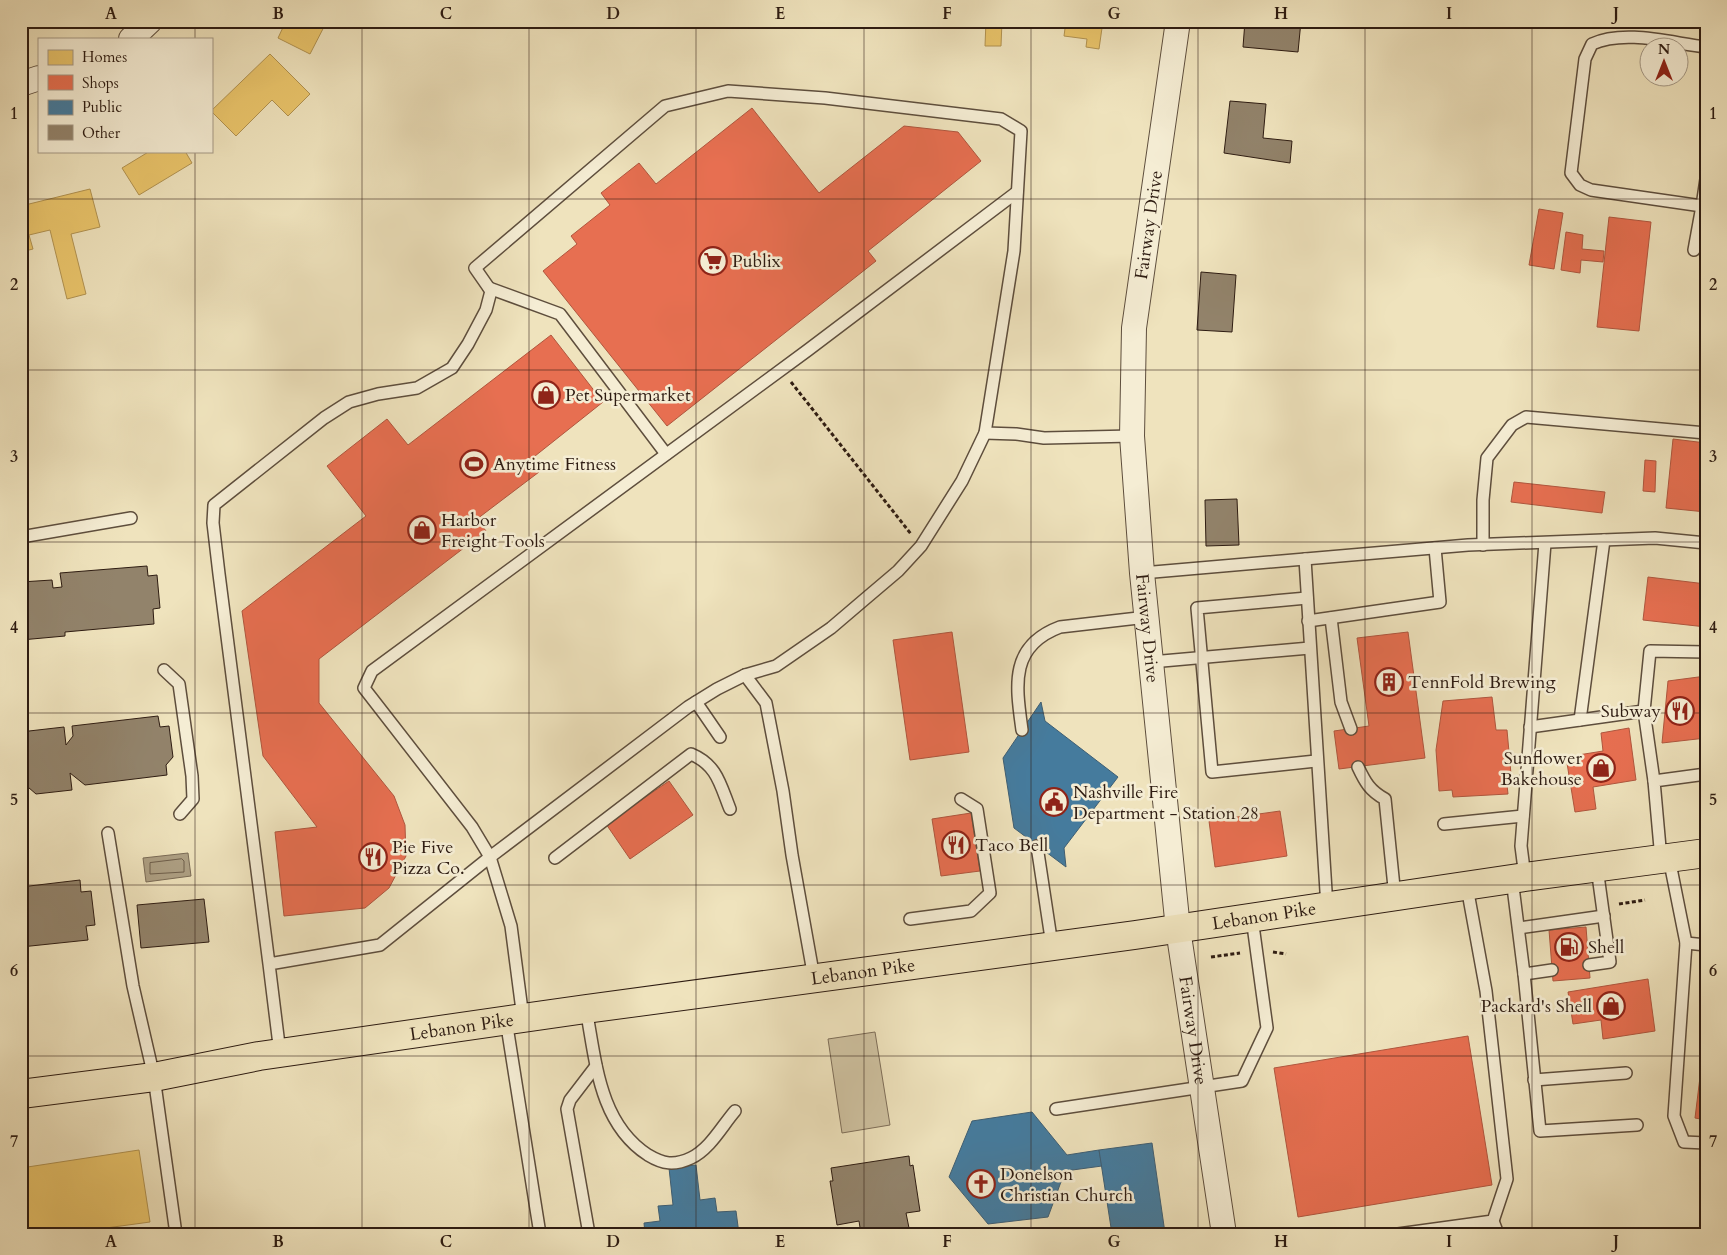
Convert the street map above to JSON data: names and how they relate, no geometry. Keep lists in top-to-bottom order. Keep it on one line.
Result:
{"streets":{"main road":["Lebanon Pike"],"street":["Fairway Drive"]},"crossings":[["Fairway Drive","Lebanon Pike"]],"places":{"supermarket":["Publix"],"shop":["Pet Supermarket","Harbor Freight Tools","Sunflower Bakehouse","Packard's Shell"],"sports":["Anytime Fitness"],"building":["TennFold Brewing"],"restaurant":["Subway","Taco Bell","Pie Five Pizza Co."],"public building":["Nashville Fire Department - Station 28"],"fuel station":["Shell"],"church":["Donelson Christian Church"]},"legend":["Homes","Shops","Public","Other"],"north":"top","grid":{"columns":["A","B","C","D","E","F","G","H","I","J"],"rows":["1","2","3","4","5","6","7"]}}
